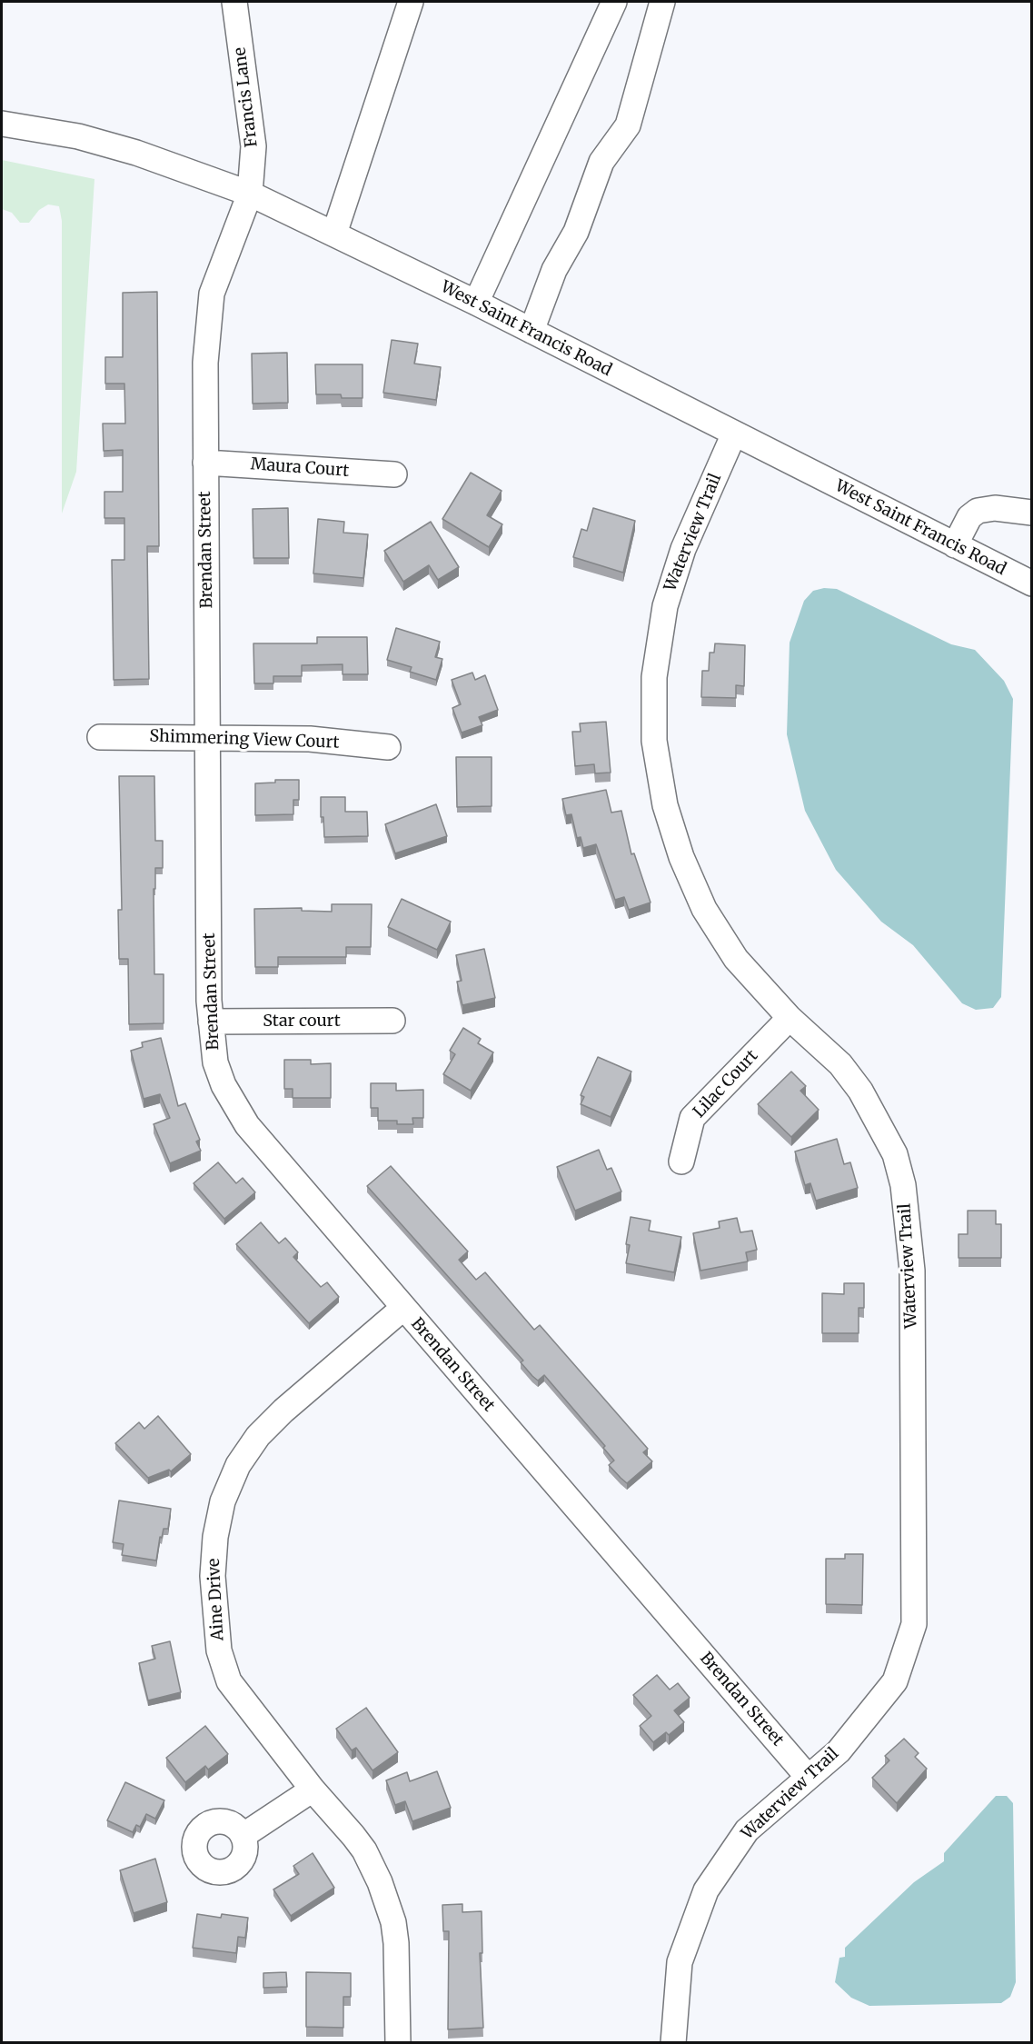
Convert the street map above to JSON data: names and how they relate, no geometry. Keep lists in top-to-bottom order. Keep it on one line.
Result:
{"streets":{"street":["Francis Lane","West Saint Francis Road","Maura Court","Waterview Trail","Brendan Street","Shimmering View Court","Star court","Lilac Court","Aine Drive"]},"crossings":[["Francis Lane","West Saint Francis Road"],["Francis Lane","Brendan Street"],["West Saint Francis Road","Waterview Trail"],["West Saint Francis Road","Brendan Street"],["Maura Court","Brendan Street"],["Waterview Trail","Brendan Street"],["Waterview Trail","Lilac Court"],["Brendan Street","Shimmering View Court"],["Brendan Street","Star court"],["Brendan Street","Aine Drive"]]}
